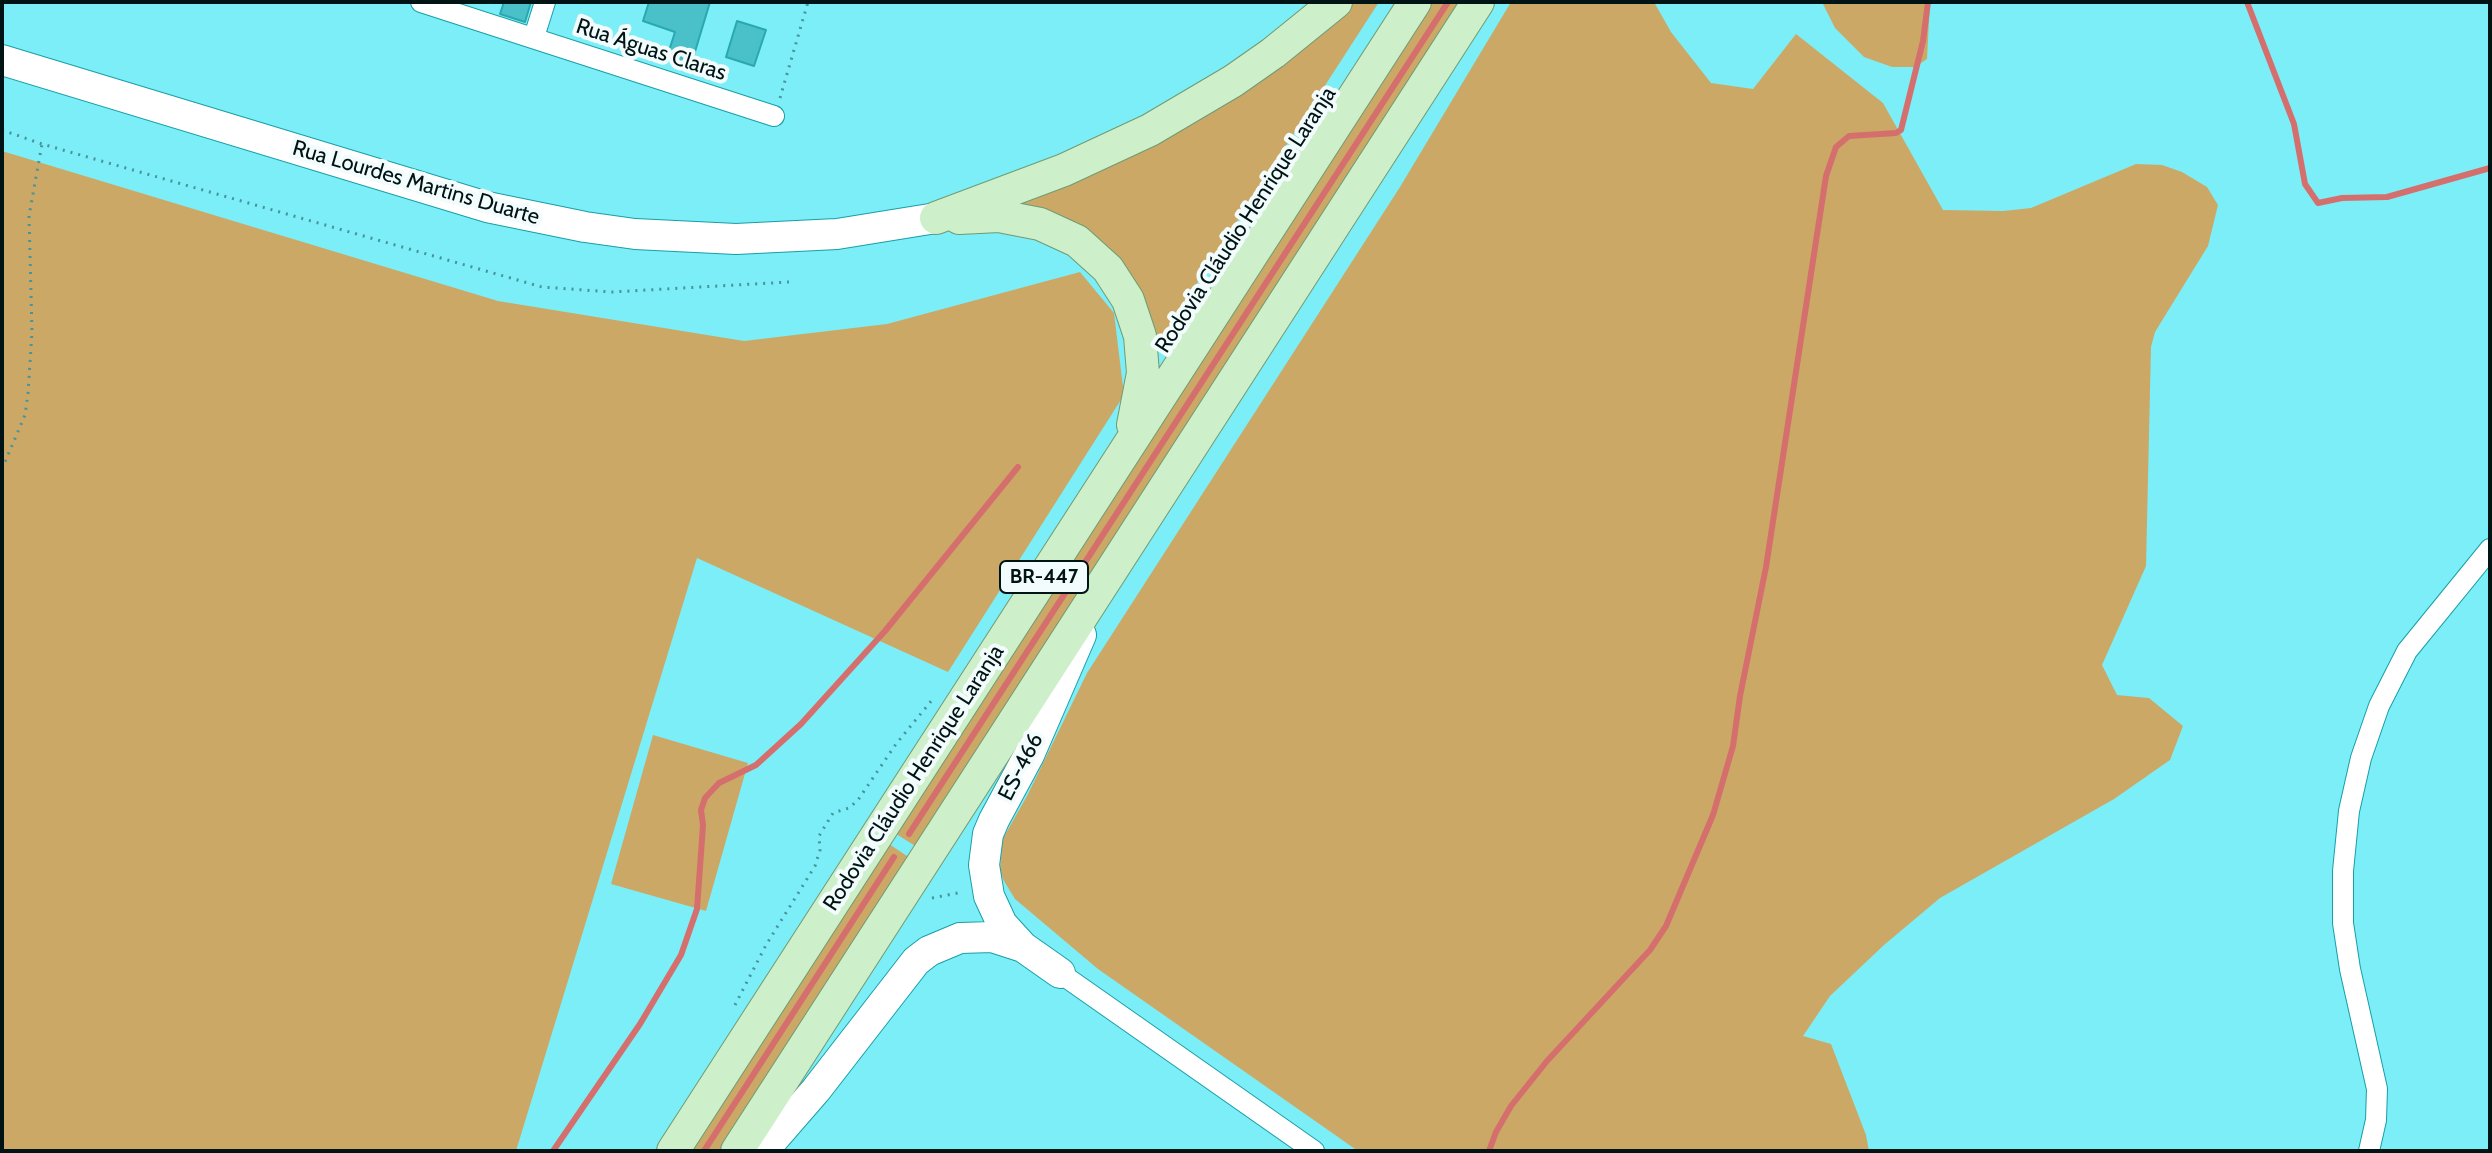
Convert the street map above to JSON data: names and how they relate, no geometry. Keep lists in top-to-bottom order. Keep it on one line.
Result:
{"streets":{"main road":["Rua Lourdes Martins Duarte","Rodovia Cláudio Henrique Laranja","BR-447","ES-466"],"street":["Rua Águas Claras"]},"crossings":[["BR-447","ES-466"]]}
